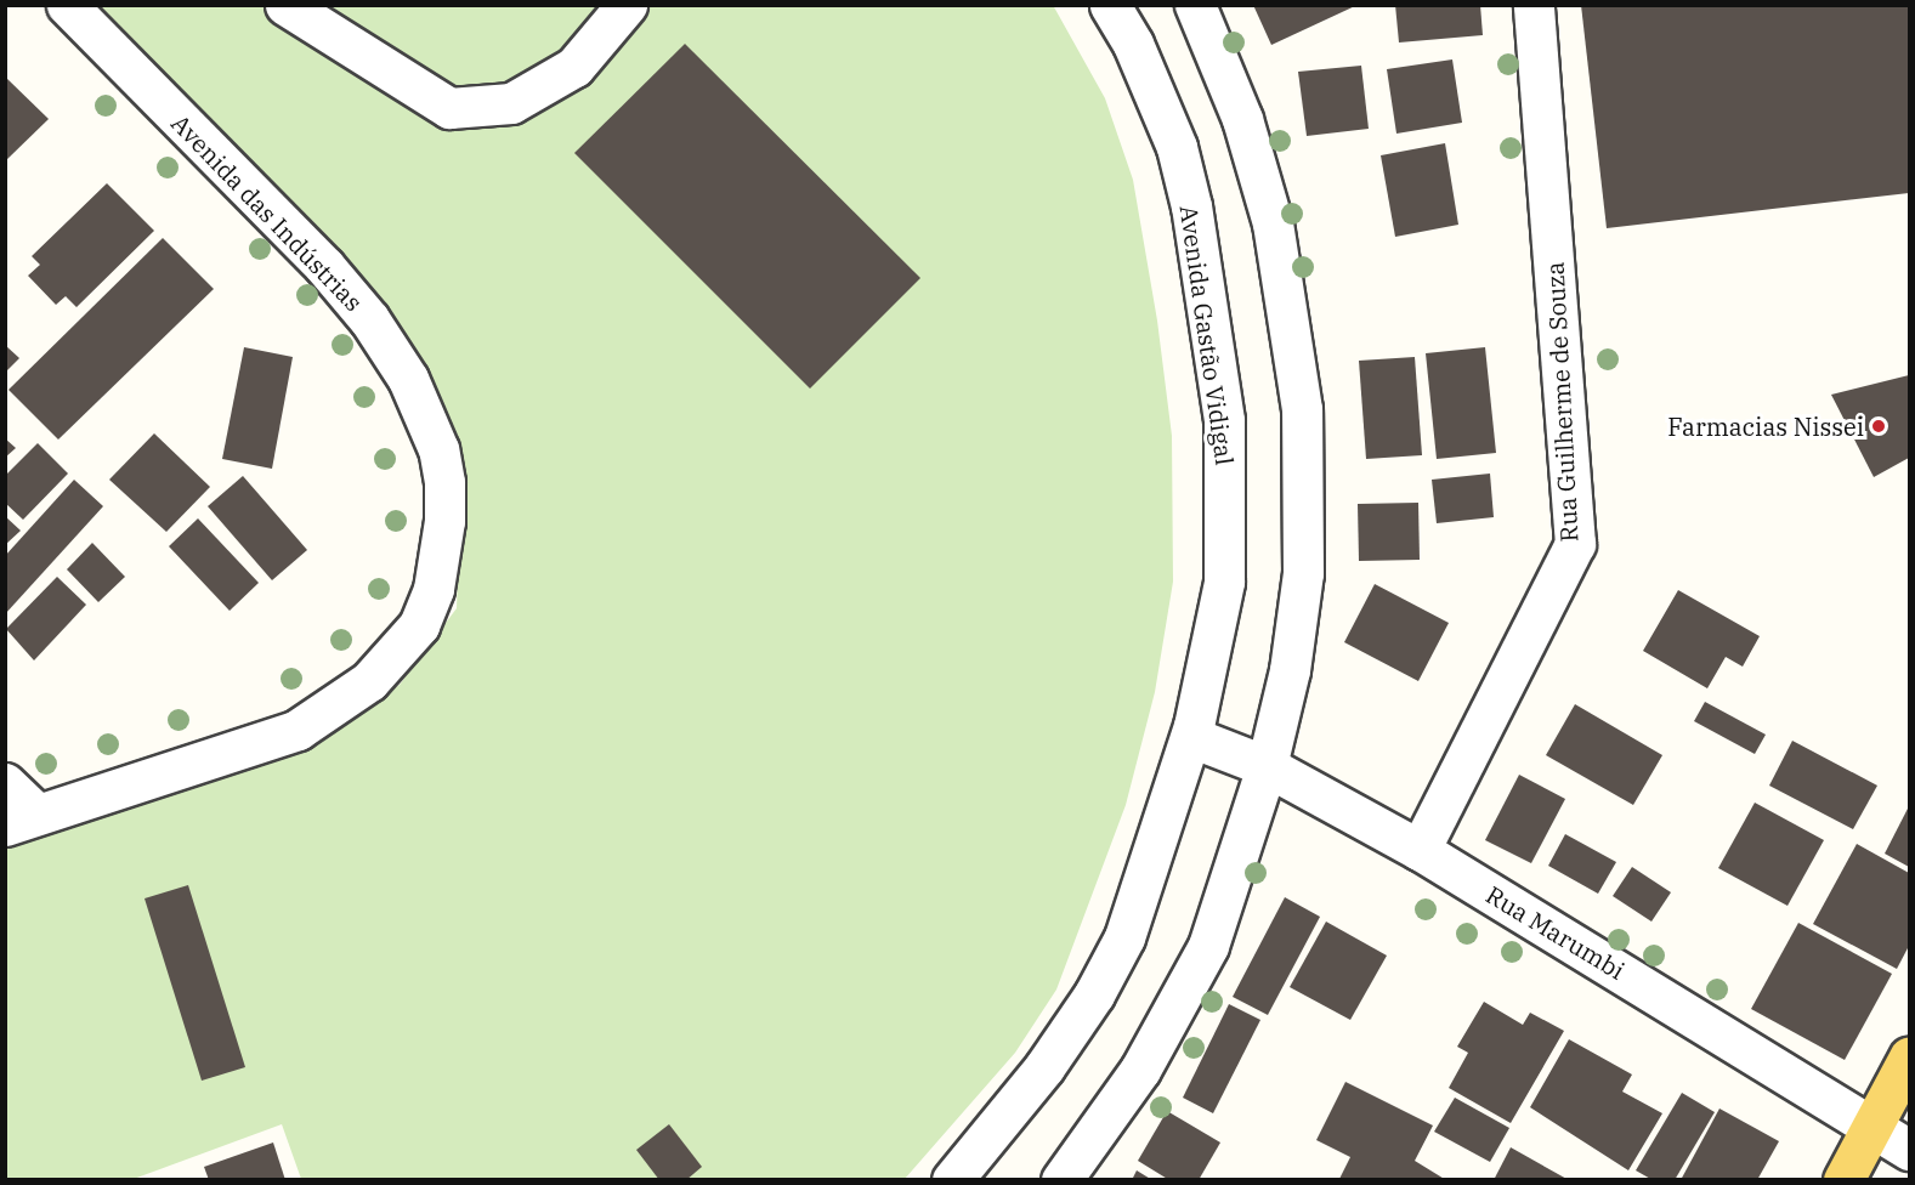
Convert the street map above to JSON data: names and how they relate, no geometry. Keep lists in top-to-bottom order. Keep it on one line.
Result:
{"streets":{"street":["Avenida das Indústrias","Avenida Gastão Vidigal","Rua Guilherme de Souza","Rua Marumbi"]},"crossings":[["Avenida Gastão Vidigal","Rua Marumbi"],["Rua Guilherme de Souza","Rua Marumbi"]],"places":["Farmacias Nissei"]}
